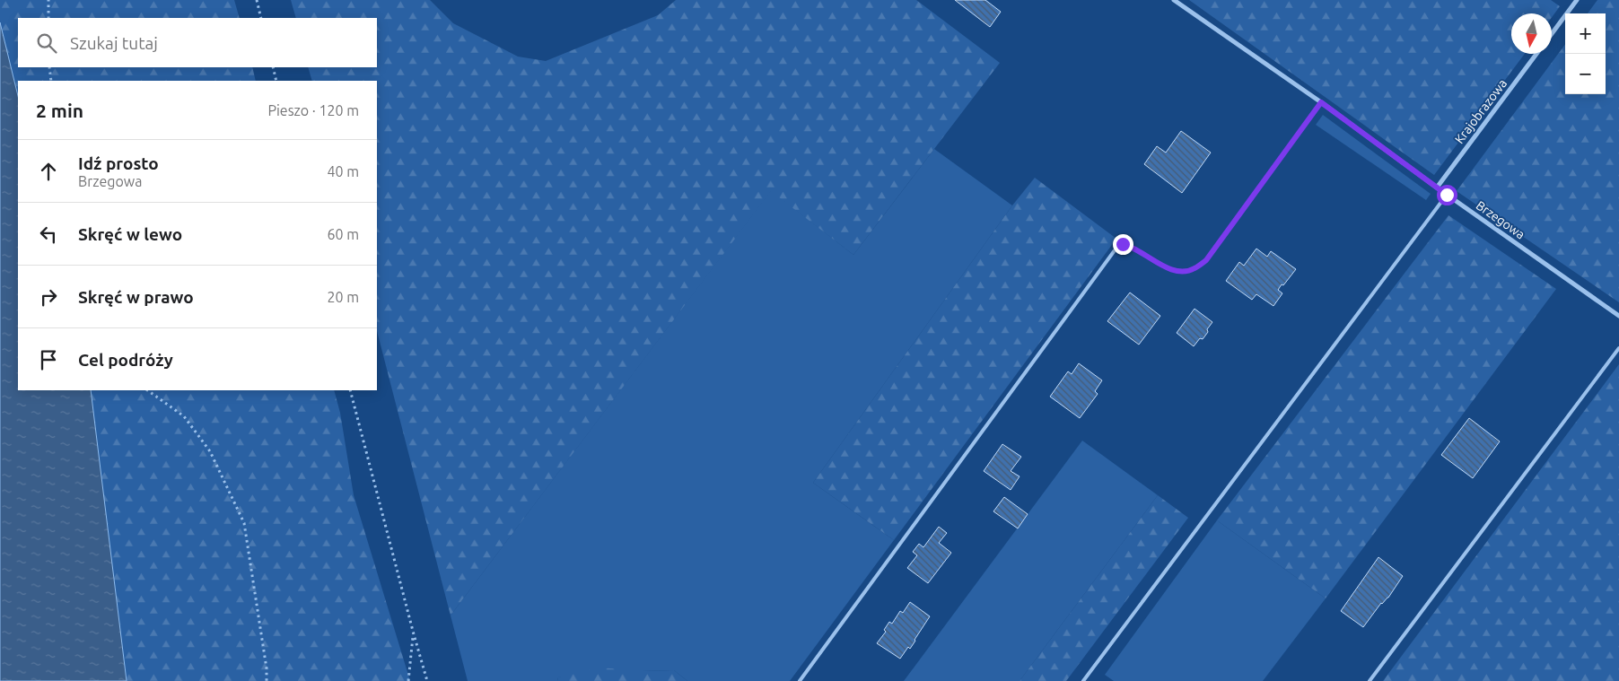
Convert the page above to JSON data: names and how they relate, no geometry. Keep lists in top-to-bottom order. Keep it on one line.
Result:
{"streets":{"street":["Krajobrazowa","Brzegowa"]},"crossings":[["Krajobrazowa","Brzegowa"]],"north":"bottom","page":{"map_buttons":["+","−"],"search":"Szukaj tutaj","heading":["2 min","Pieszo · 120 m"],"list":[["Idź prosto","Brzegowa","40 m"],["Skręć w lewo","60 m"],["Skręć w prawo","20 m"],"Cel podróży"]}}
